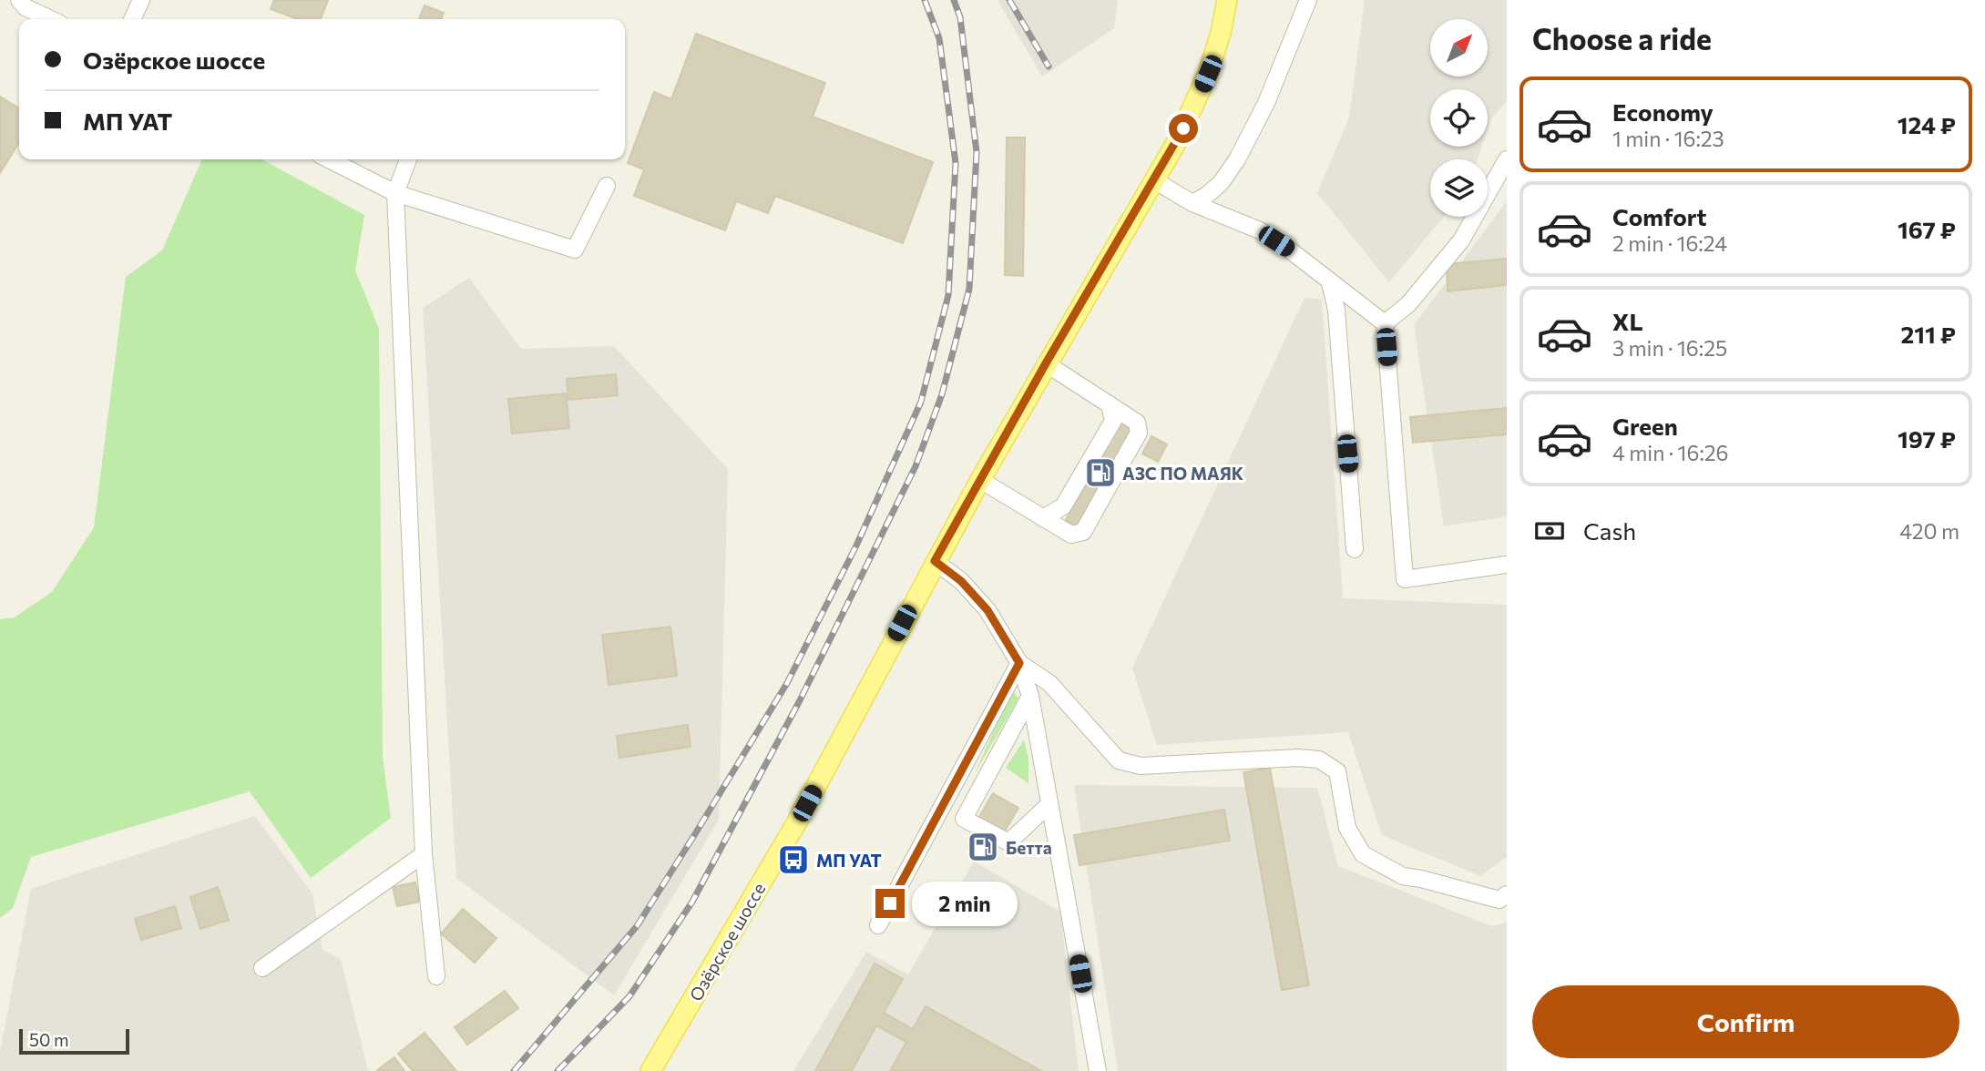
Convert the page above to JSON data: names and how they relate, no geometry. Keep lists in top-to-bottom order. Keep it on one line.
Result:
{"streets":{"main road":["Озёрское шоссе"]},"places":{"fuel station":["АЗС ПО МАЯК","Бетта"],"bus stop":["МП УАТ"]},"scale_bar":"50 m","north":"top right","page":{"heading":"Choose a ride","banner":["Озёрское шоссе","МП УАТ"],"list":[{"name":"Economy","note":"1 min · 16:23","value":"124 ₽"},{"name":"Comfort","note":"2 min · 16:24","value":"167 ₽"},{"name":"XL","note":"3 min · 16:25","value":"211 ₽"},{"name":"Green","note":"4 min · 16:26","value":"197 ₽"}],"pay":["Cash","420 m"],"bubble":"2 min","buttons":"Confirm","scale":"50 m"}}
